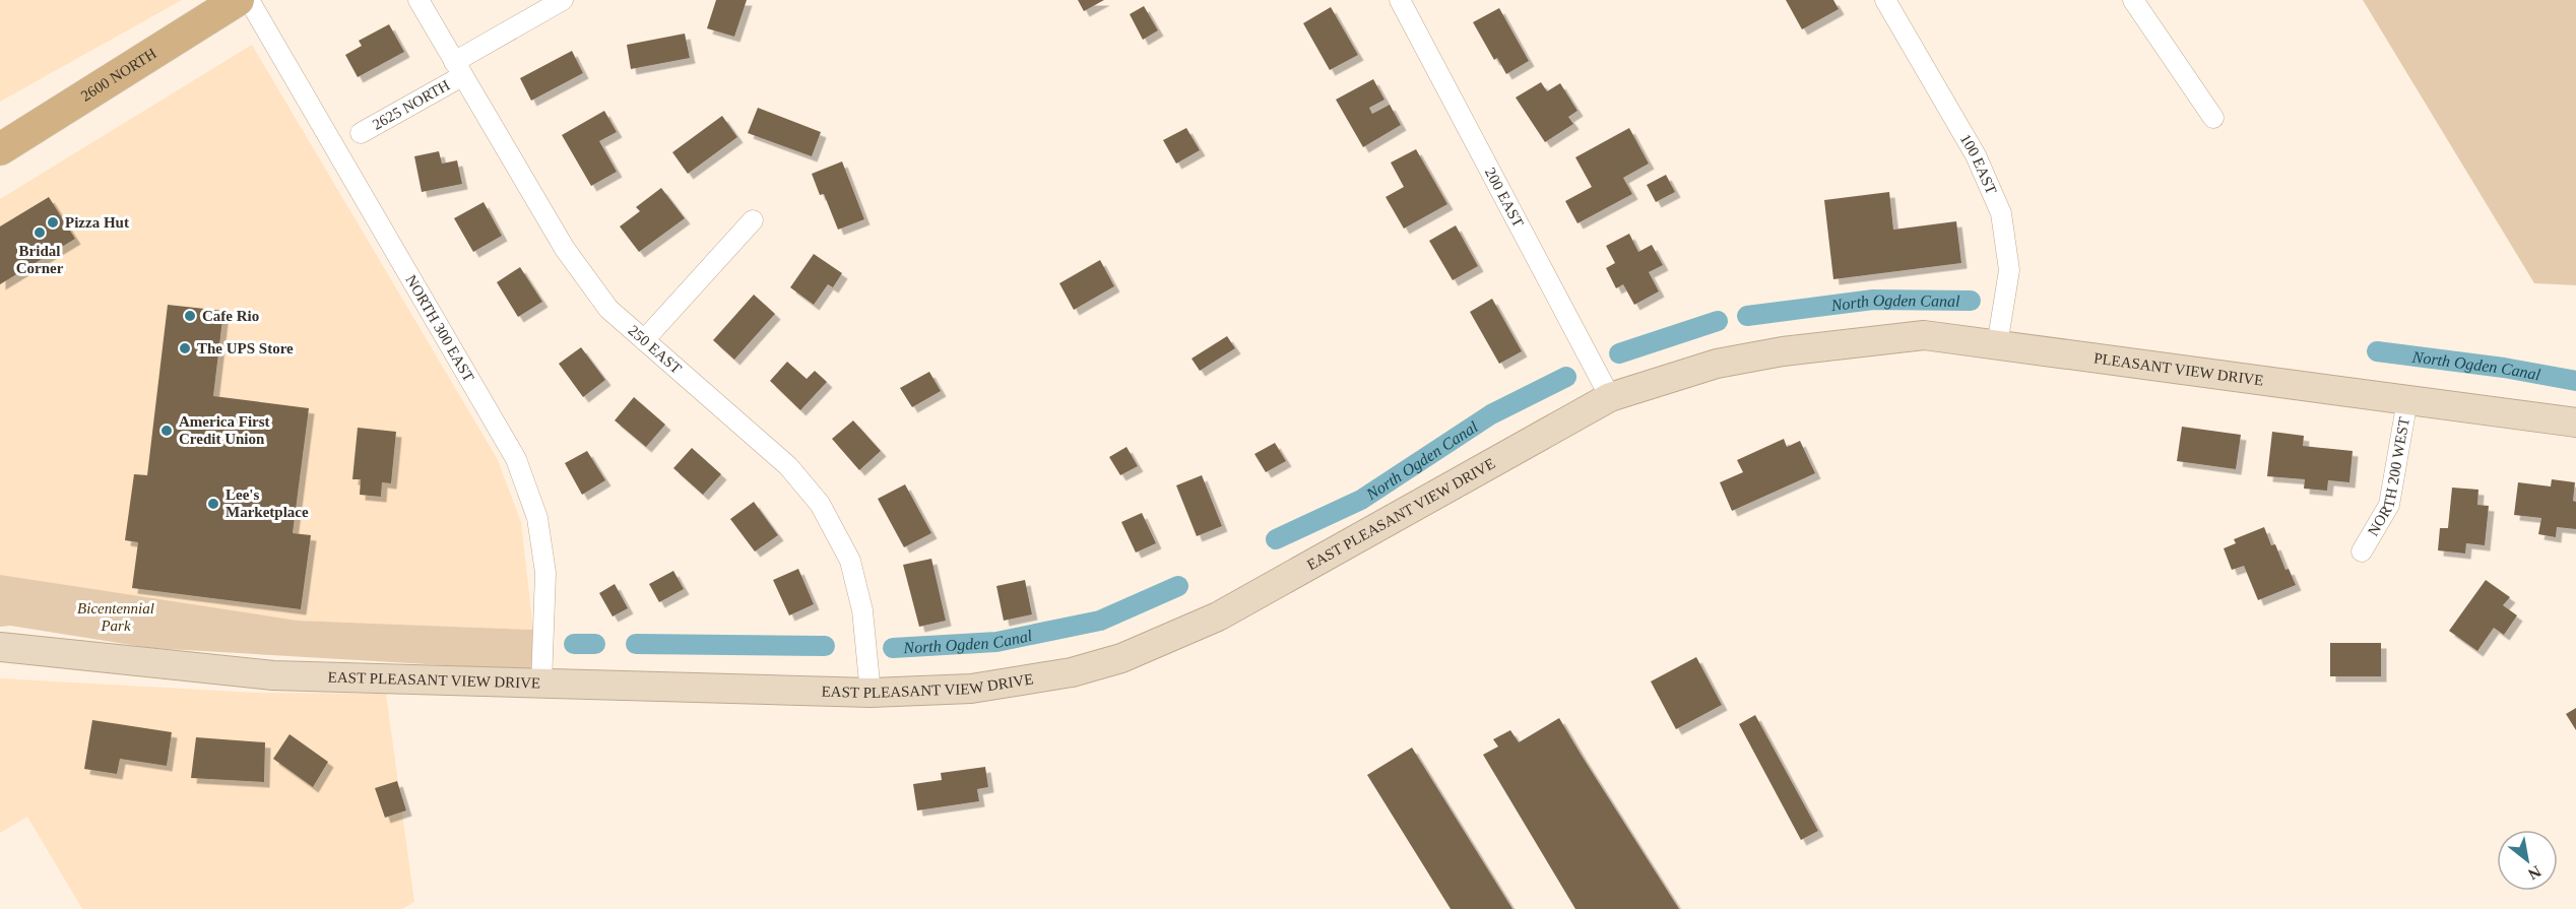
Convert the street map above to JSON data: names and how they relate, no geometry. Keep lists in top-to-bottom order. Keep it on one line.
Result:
{"streets":{"main road":["2600 NORTH"],"street":["2625 NORTH","100 EAST","200 EAST","NORTH 300 EAST","250 EAST","PLEASANT VIEW DRIVE","NORTH 200 WEST","EAST PLEASANT VIEW DRIVE"]},"crossings":[["2625 NORTH","250 EAST"],["100 EAST","PLEASANT VIEW DRIVE"],["200 EAST","EAST PLEASANT VIEW DRIVE"],["NORTH 300 EAST","EAST PLEASANT VIEW DRIVE"],["250 EAST","EAST PLEASANT VIEW DRIVE"],["PLEASANT VIEW DRIVE","NORTH 200 WEST"],["PLEASANT VIEW DRIVE","EAST PLEASANT VIEW DRIVE"]],"water":["North Ogden Canal"],"parks":["Bicentennial Park"],"places":["Pizza Hut","Bridal Corner","Cafe Rio","The UPS Store","America First Credit Union","Lee's Marketplace"],"north":"bottom right"}
